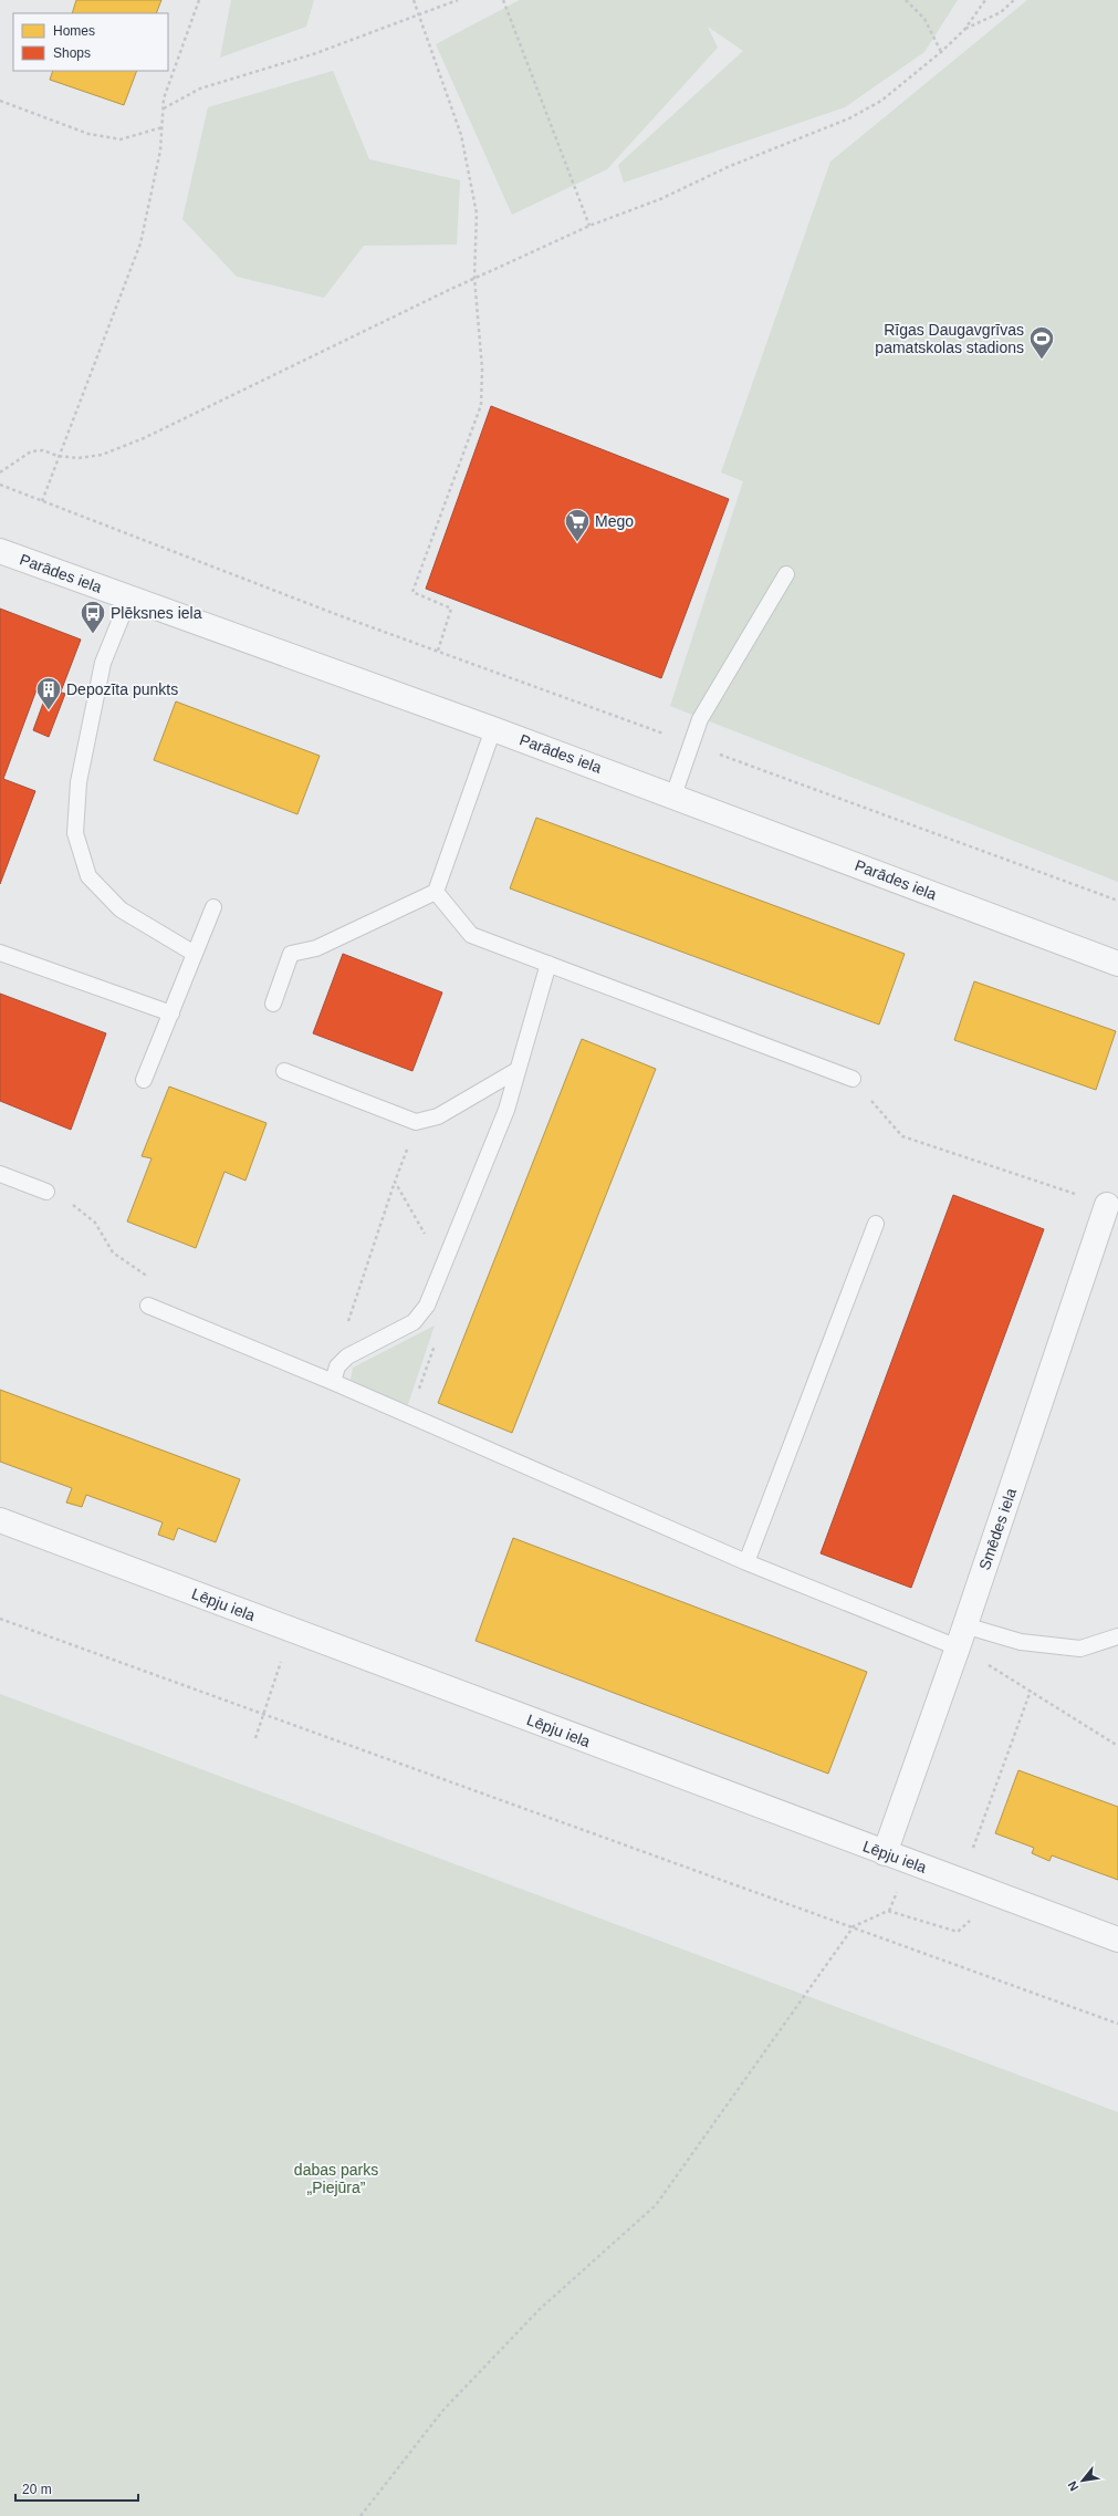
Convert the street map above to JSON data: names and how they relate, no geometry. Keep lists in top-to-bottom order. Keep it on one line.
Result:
{"streets":{"street":["Parādes iela","Smēdes iela","Lēpju iela"]},"crossings":[["Smēdes iela","Lēpju iela"]],"parks":["dabas parks „Piejūra”"],"places":{"sports":["Rīgas Daugavgrīvas pamatskolas stadions"],"supermarket":["Mego"],"bus stop":["Plēksnes iela"],"building":["Depozīta punkts"]},"legend":["Homes","Shops"],"scale_bar":"20 m","north":"bottom left"}
